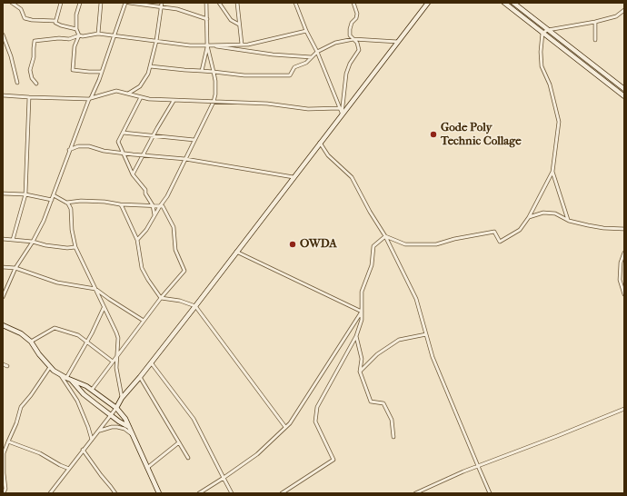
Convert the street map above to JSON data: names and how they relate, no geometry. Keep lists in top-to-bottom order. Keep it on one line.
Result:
{"places":["Gode Poly Technic Collage","OWDA"]}
